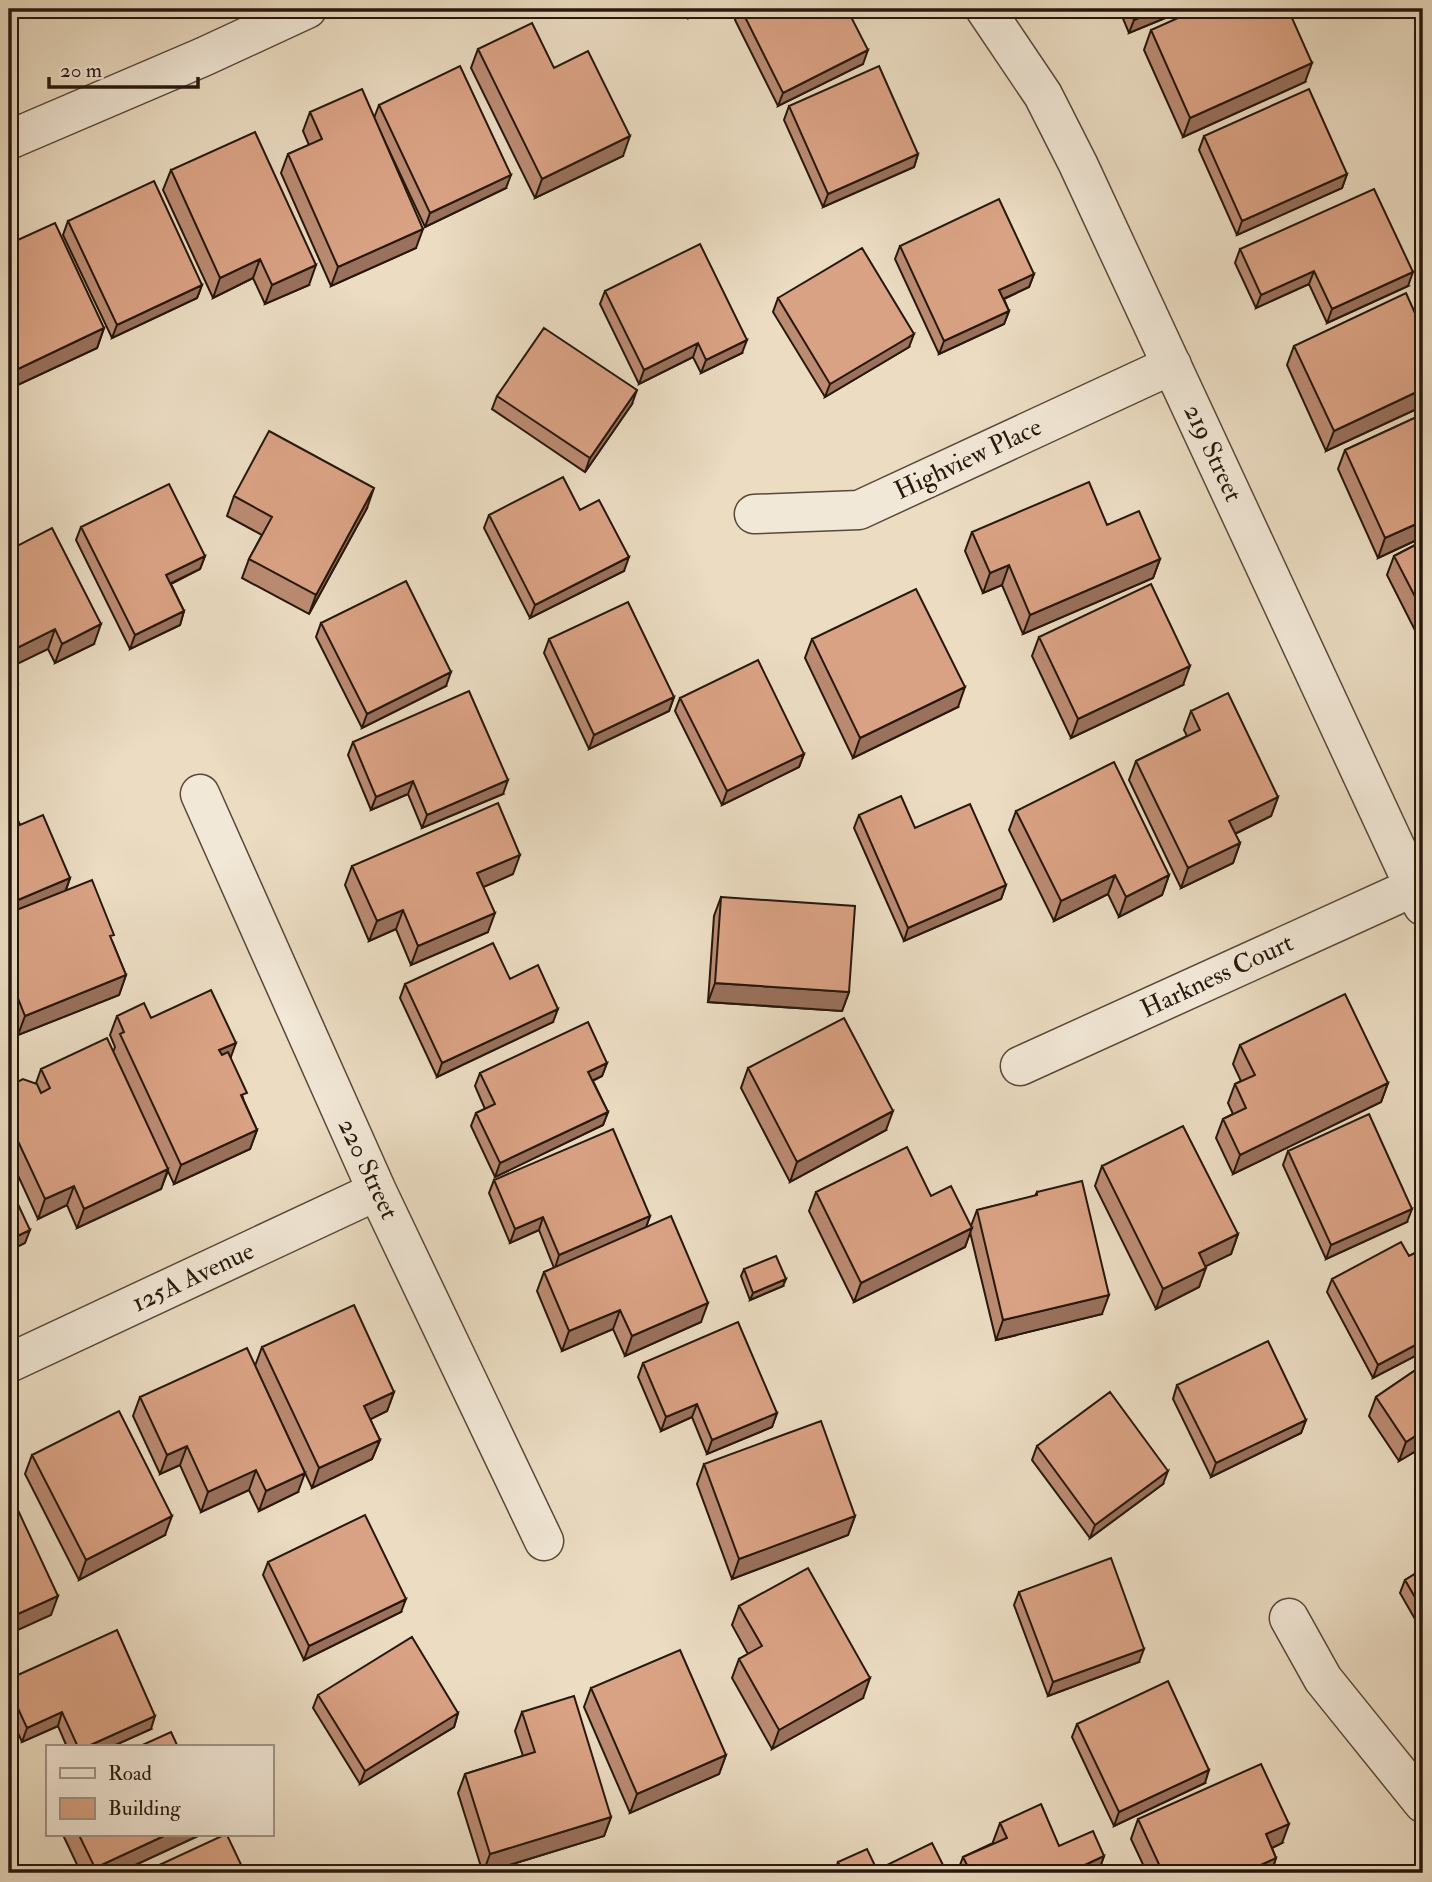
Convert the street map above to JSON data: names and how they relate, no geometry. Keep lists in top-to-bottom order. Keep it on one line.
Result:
{"streets":{"street":["219 Street","Highview Place","Harkness Court","220 Street","125A Avenue"]},"crossings":[["219 Street","Highview Place"],["219 Street","Harkness Court"],["220 Street","125A Avenue"]],"legend":["Road","Building"],"scale_bar":"20 m"}
